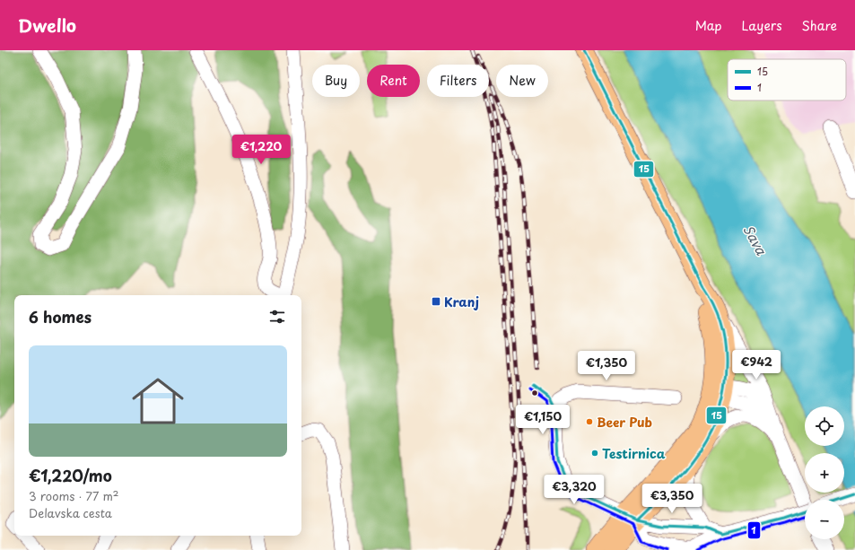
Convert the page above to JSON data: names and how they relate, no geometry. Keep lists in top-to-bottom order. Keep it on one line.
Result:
{"water":["Sava"],"places":{"transit":["Kranj"],"other":["Beer Pub","Testirnica"]},"lines":["transit line 15","transit line 1"],"legend":["15","1"],"page":{"header":"Dwello","nav":["Map","Layers","Share"],"chip":["Buy","Rent","Filters","New"],"price":["€1,220","€942","€1,350","€1,150","€3,320","€3,350"],"heading":"6 homes","list":[{"name":"€1,220/mo","note":"3 rooms · 77 m² · Delavska cesta"}],"map_buttons":["+","−"]}}
